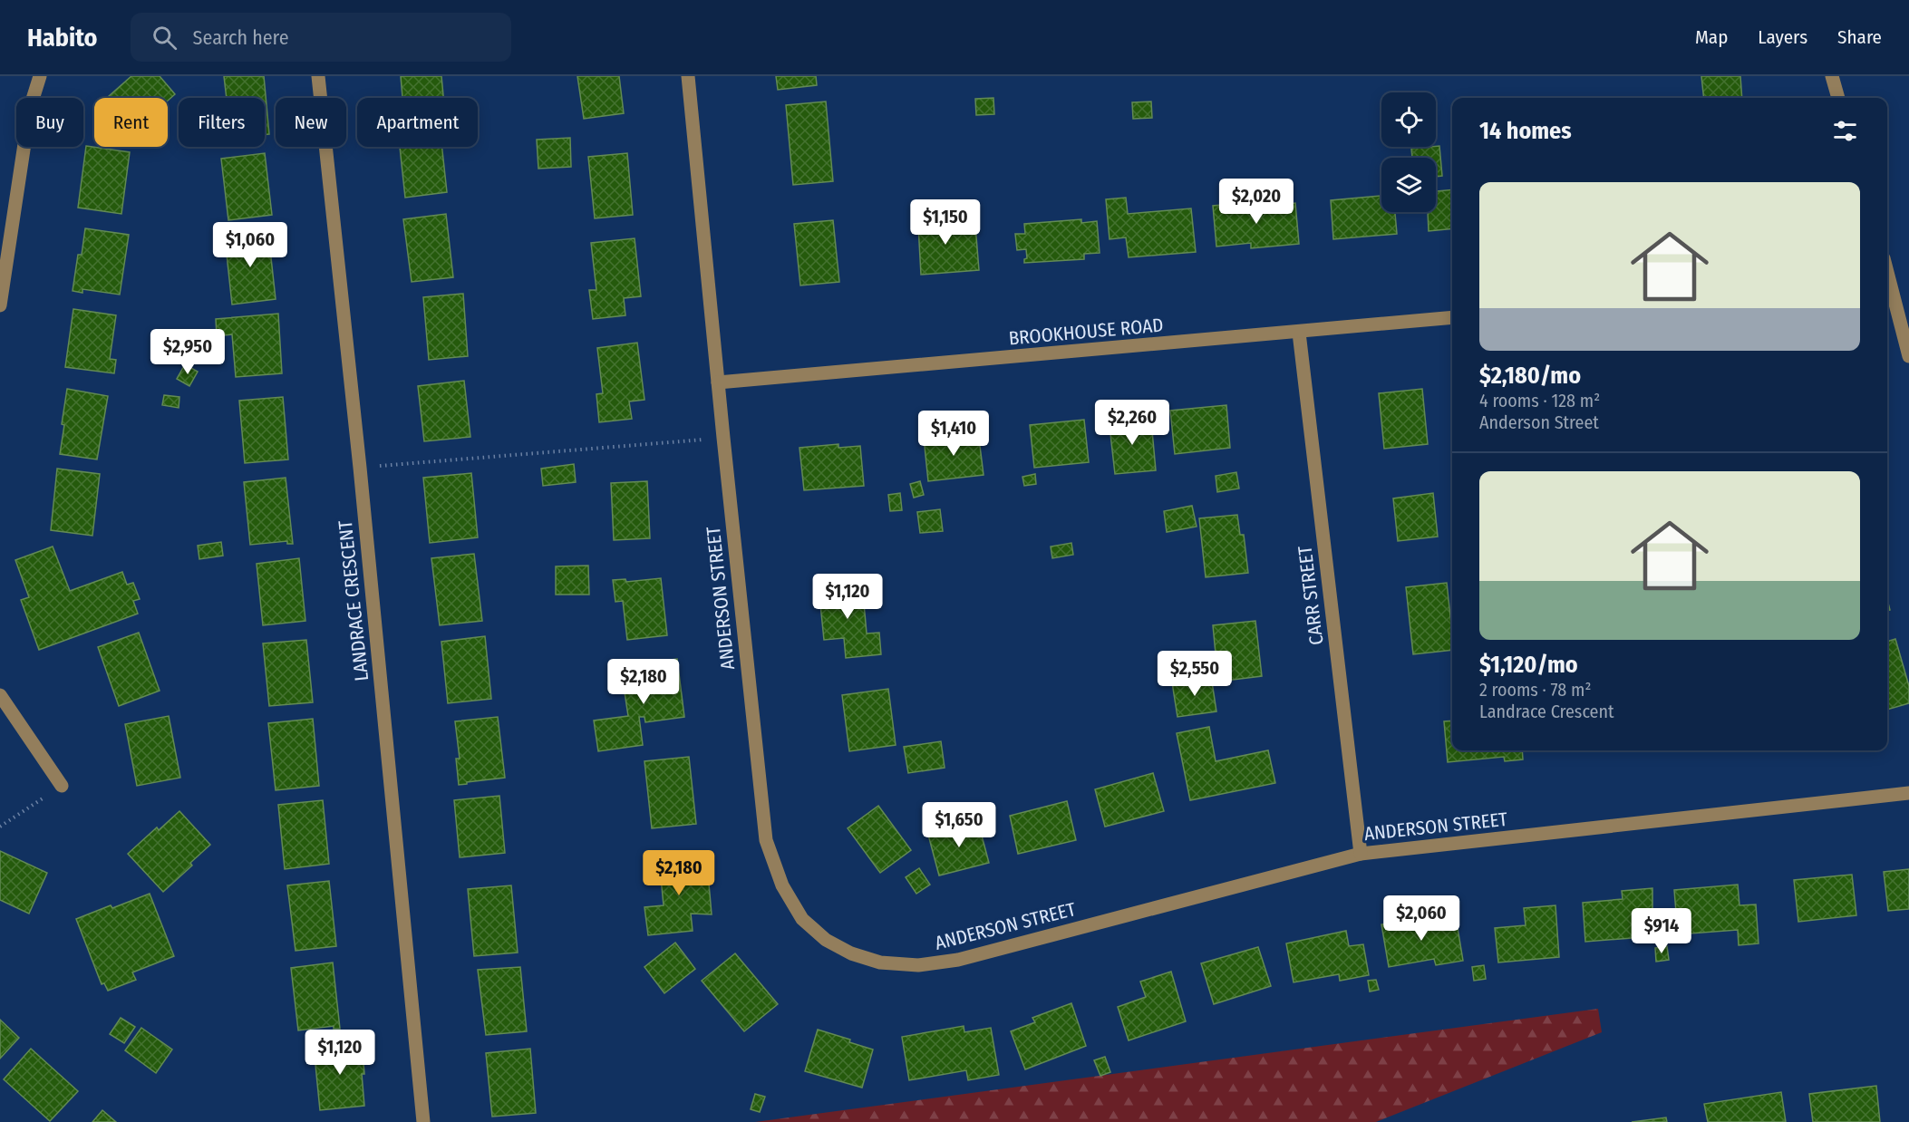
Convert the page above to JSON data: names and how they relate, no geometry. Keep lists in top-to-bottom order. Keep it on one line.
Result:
{"streets":{"street":["BROOKHOUSE ROAD","CARR STREET","ANDERSON STREET","LANDRACE CRESCENT"]},"crossings":[["BROOKHOUSE ROAD","CARR STREET"],["BROOKHOUSE ROAD","ANDERSON STREET"],["CARR STREET","ANDERSON STREET"]],"page":{"header":"Habito","search":"Search here","nav":["Map","Layers","Share"],"chip":["Buy","Rent","Filters","New","Apartment"],"heading":"14 homes","list":[{"name":"$2,180/mo","note":"4 rooms · 128 m² · Anderson Street"},{"name":"$1,120/mo","note":"2 rooms · 78 m² · Landrace Crescent"}],"price":["$2,020","$1,150","$1,060","$2,950","$2,260","$1,410","$1,120","$2,550","$2,180","$1,650","$2,180","$2,060","$914","$1,120"]}}
